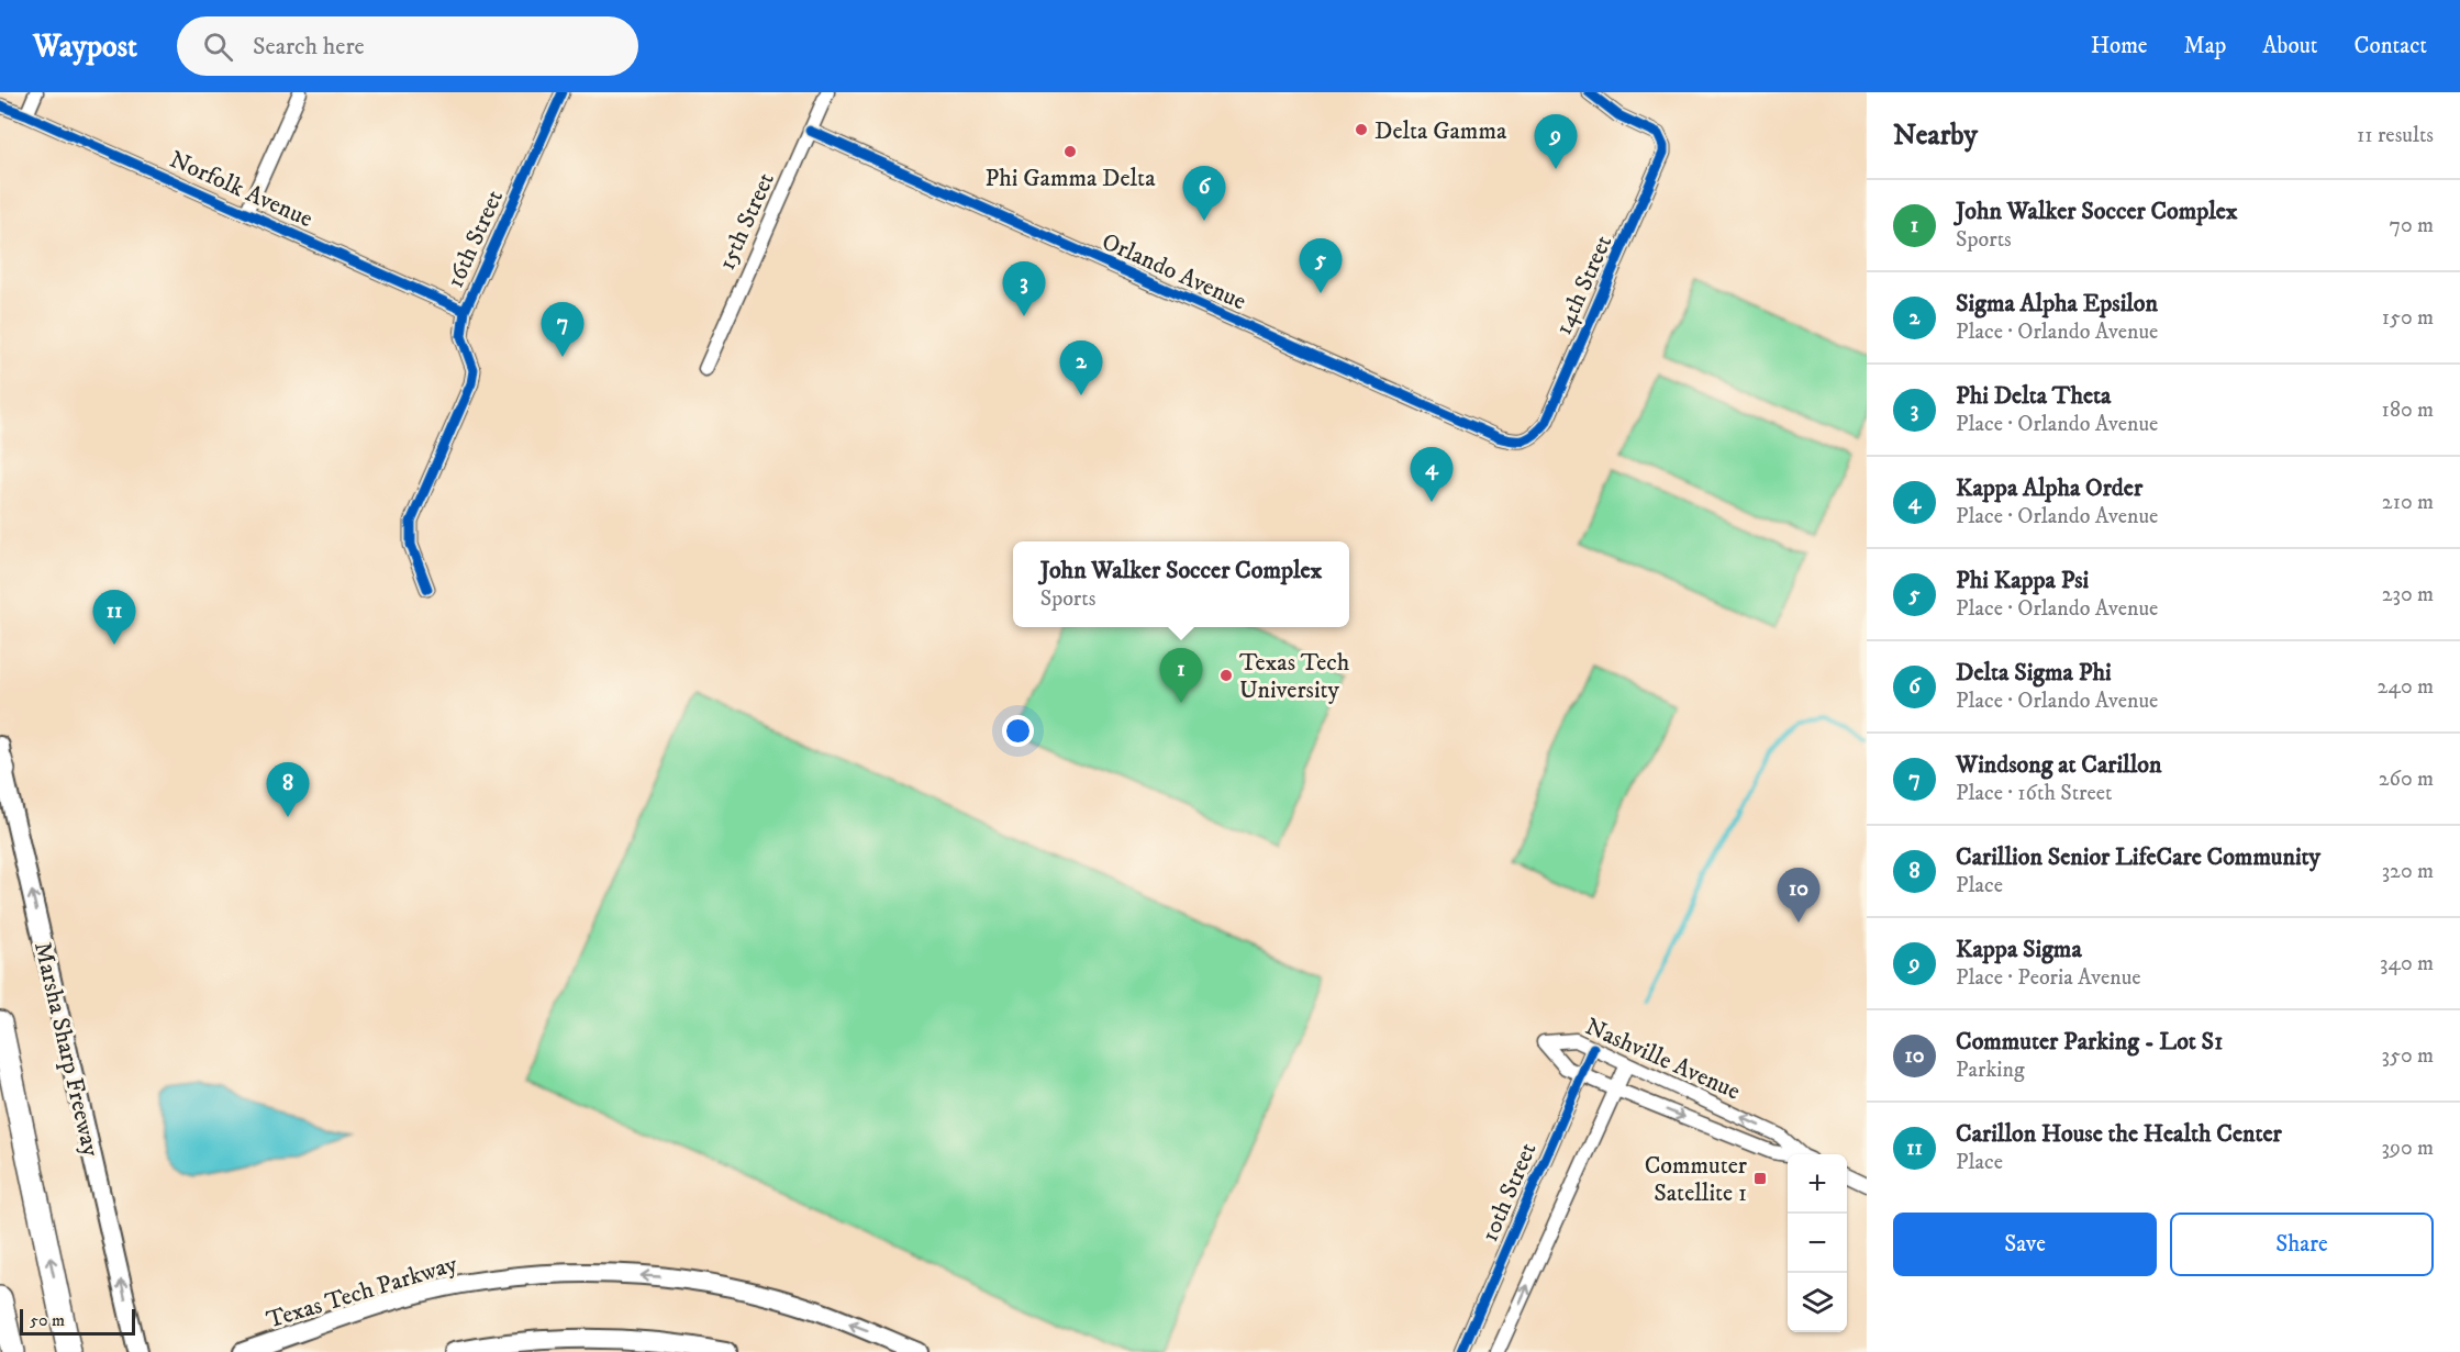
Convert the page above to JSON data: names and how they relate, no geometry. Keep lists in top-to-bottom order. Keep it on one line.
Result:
{"streets":{"main road":["Marsha Sharp Freeway","Texas Tech Parkway"],"street":["Norfolk Avenue","15th Street","16th Street","Orlando Avenue","14th Street","Nashville Avenue","10th Street"]},"crossings":[["Norfolk Avenue","16th Street"],["15th Street","Orlando Avenue"],["Orlando Avenue","14th Street"],["Nashville Avenue","10th Street"]],"one_way":["Marsha Sharp Freeway"],"places":{"other":["Delta Gamma","Phi Gamma Delta","Texas Tech University"],"transit":["Commuter Satellite 1"]},"scale_bar":"50 m","page":{"header":"Waypost","search":"Search here","nav":["Home","Map","About","Contact"],"heading":["Nearby","11 results"],"pins":["9","6","5","3","7","2","4","11","1","8","10"],"list":[{"mark":"1","name":"John Walker Soccer Complex","note":"Sports","value":"70 m"},{"mark":"2","name":"Sigma Alpha Epsilon","note":"Place · Orlando Avenue","value":"150 m"},{"mark":"3","name":"Phi Delta Theta","note":"Place · Orlando Avenue","value":"180 m"},{"mark":"4","name":"Kappa Alpha Order","note":"Place · Orlando Avenue","value":"210 m"},{"mark":"5","name":"Phi Kappa Psi","note":"Place · Orlando Avenue","value":"230 m"},{"mark":"6","name":"Delta Sigma Phi","note":"Place · Orlando Avenue","value":"240 m"},{"mark":"7","name":"Windsong at Carillon","note":"Place · 16th Street","value":"260 m"},{"mark":"8","name":"Carillion Senior LifeCare Community","note":"Place","value":"320 m"},{"mark":"9","name":"Kappa Sigma","note":"Place · Peoria Avenue","value":"340 m"},{"mark":"10","name":"Commuter Parking - Lot S1","note":"Parking","value":"350 m"},{"mark":"11","name":"Carillon House the Health Center","note":"Place","value":"390 m"}],"popup":["John Walker Soccer Complex","Sports"],"map_buttons":["+","−"],"buttons":["Save","Share"],"scale":"50 m"}}
